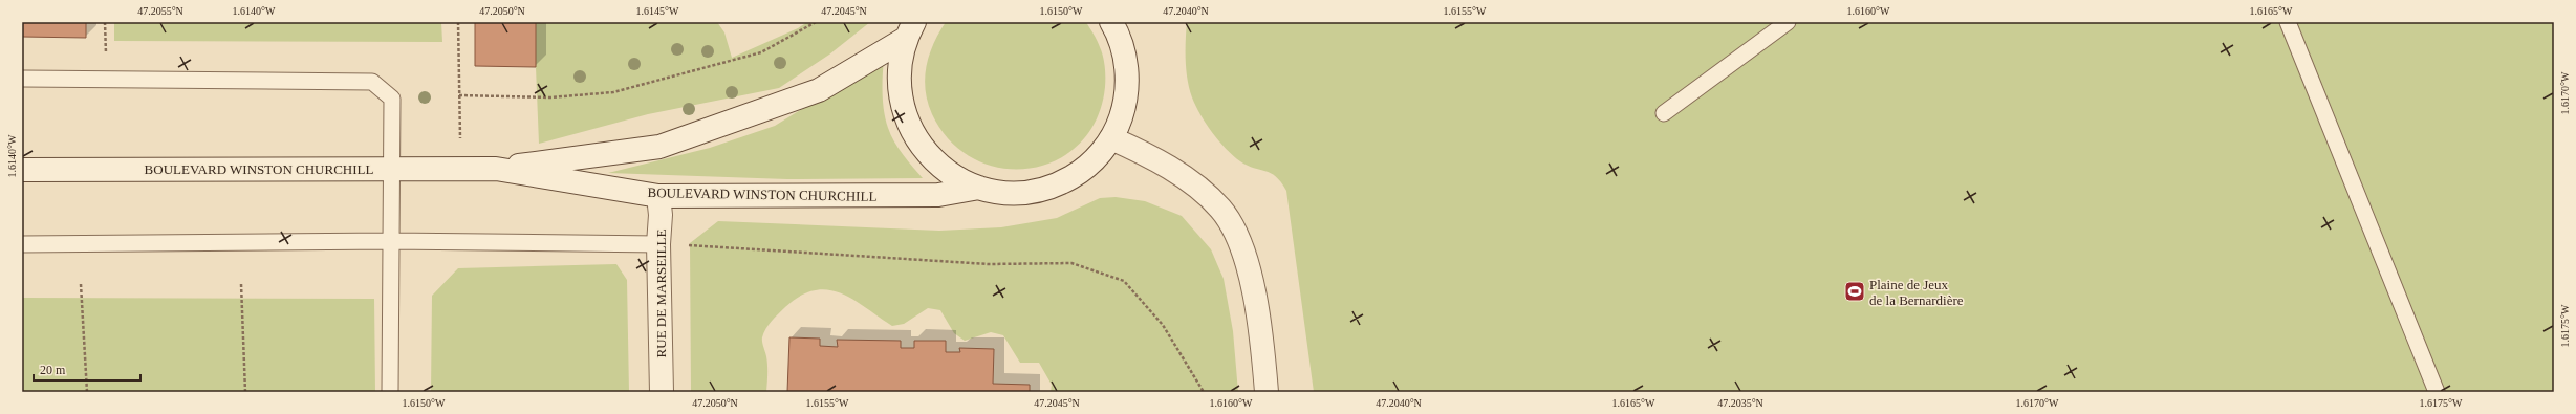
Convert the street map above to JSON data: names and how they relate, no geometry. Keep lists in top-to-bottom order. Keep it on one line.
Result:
{"streets":{"street":["BOULEVARD WINSTON CHURCHILL","RUE DE MARSEILLE"]},"crossings":[["BOULEVARD WINSTON CHURCHILL","RUE DE MARSEILLE"]],"places":{"sports":["Plaine de Jeux de la Bernardière"]},"scale_bar":"20 m","coordinates":["47.2055°N","1.6140°W","47.2050°N","1.6145°W","47.2045°N","1.6150°W","47.2040°N","1.6155°W","1.6160°W","1.6165°W","1.6170°W","1.6175°W","47.2035°N"]}
